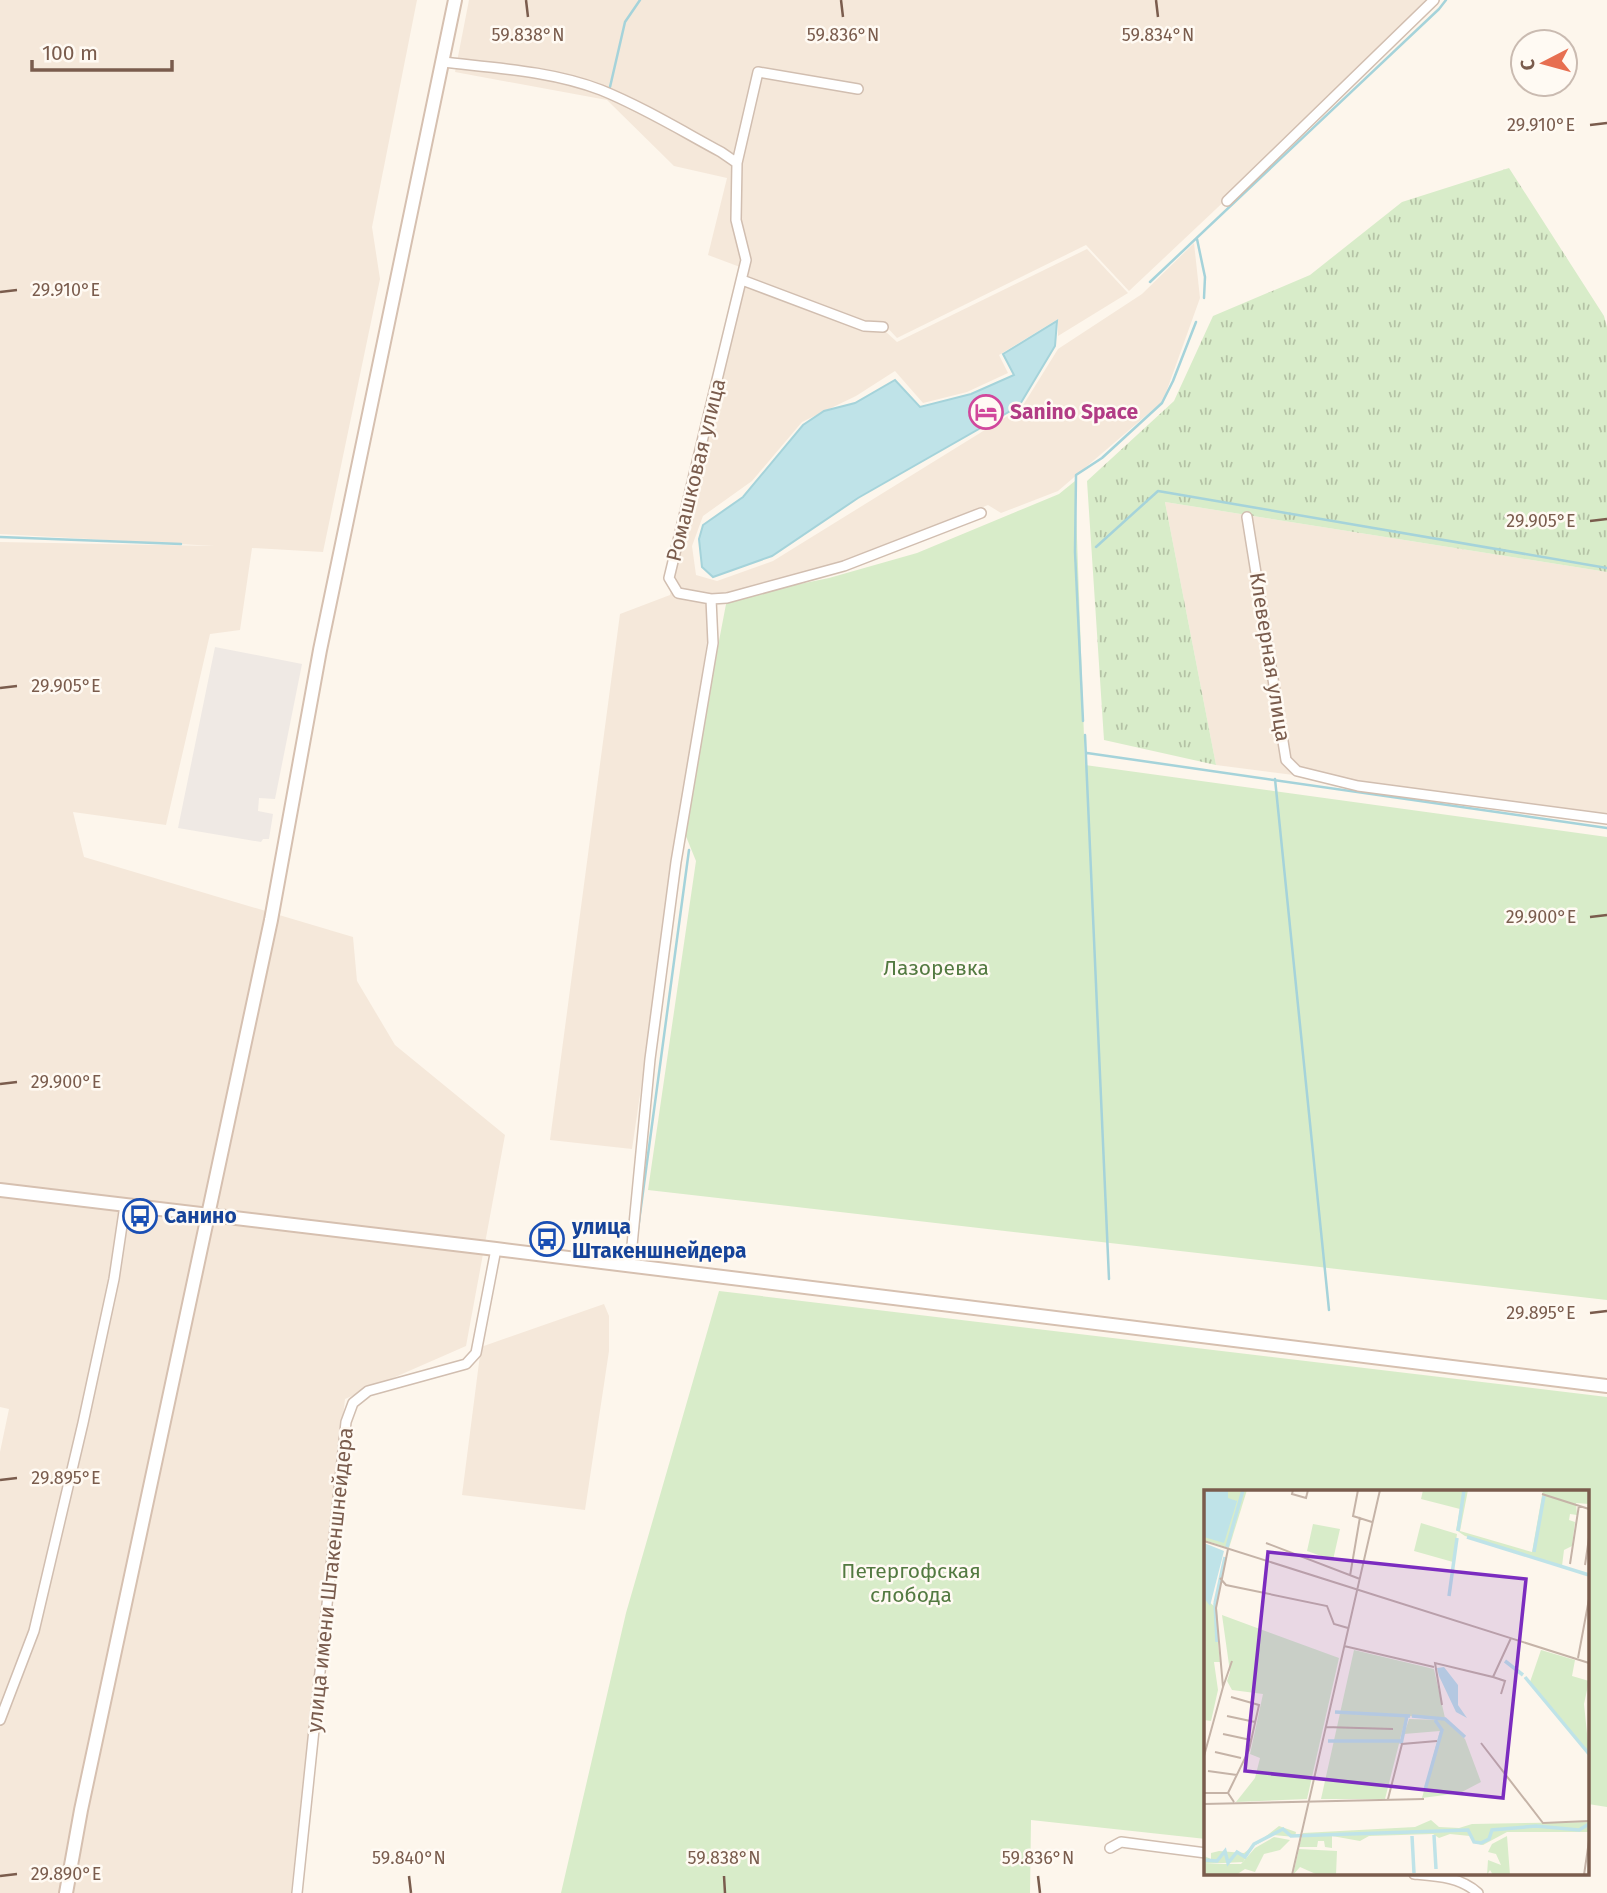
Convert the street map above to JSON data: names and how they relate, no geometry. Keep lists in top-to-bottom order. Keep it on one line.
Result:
{"streets":{"street":["Ромашковая улица","Клеверная улица","улица имени Штакеншнейдера"]},"parks":["Лазоревка","Петергофская слобода"],"places":{"hotel":["Sanino Space"],"bus stop":["Санино","улица Штакеншнейдера"]},"scale_bar":"100 m","north":"left","coordinates":["59.838°N","59.836°N","59.834°N","29.910°E","29.905°E","29.900°E","29.895°E","59.840°N","29.890°E"]}
